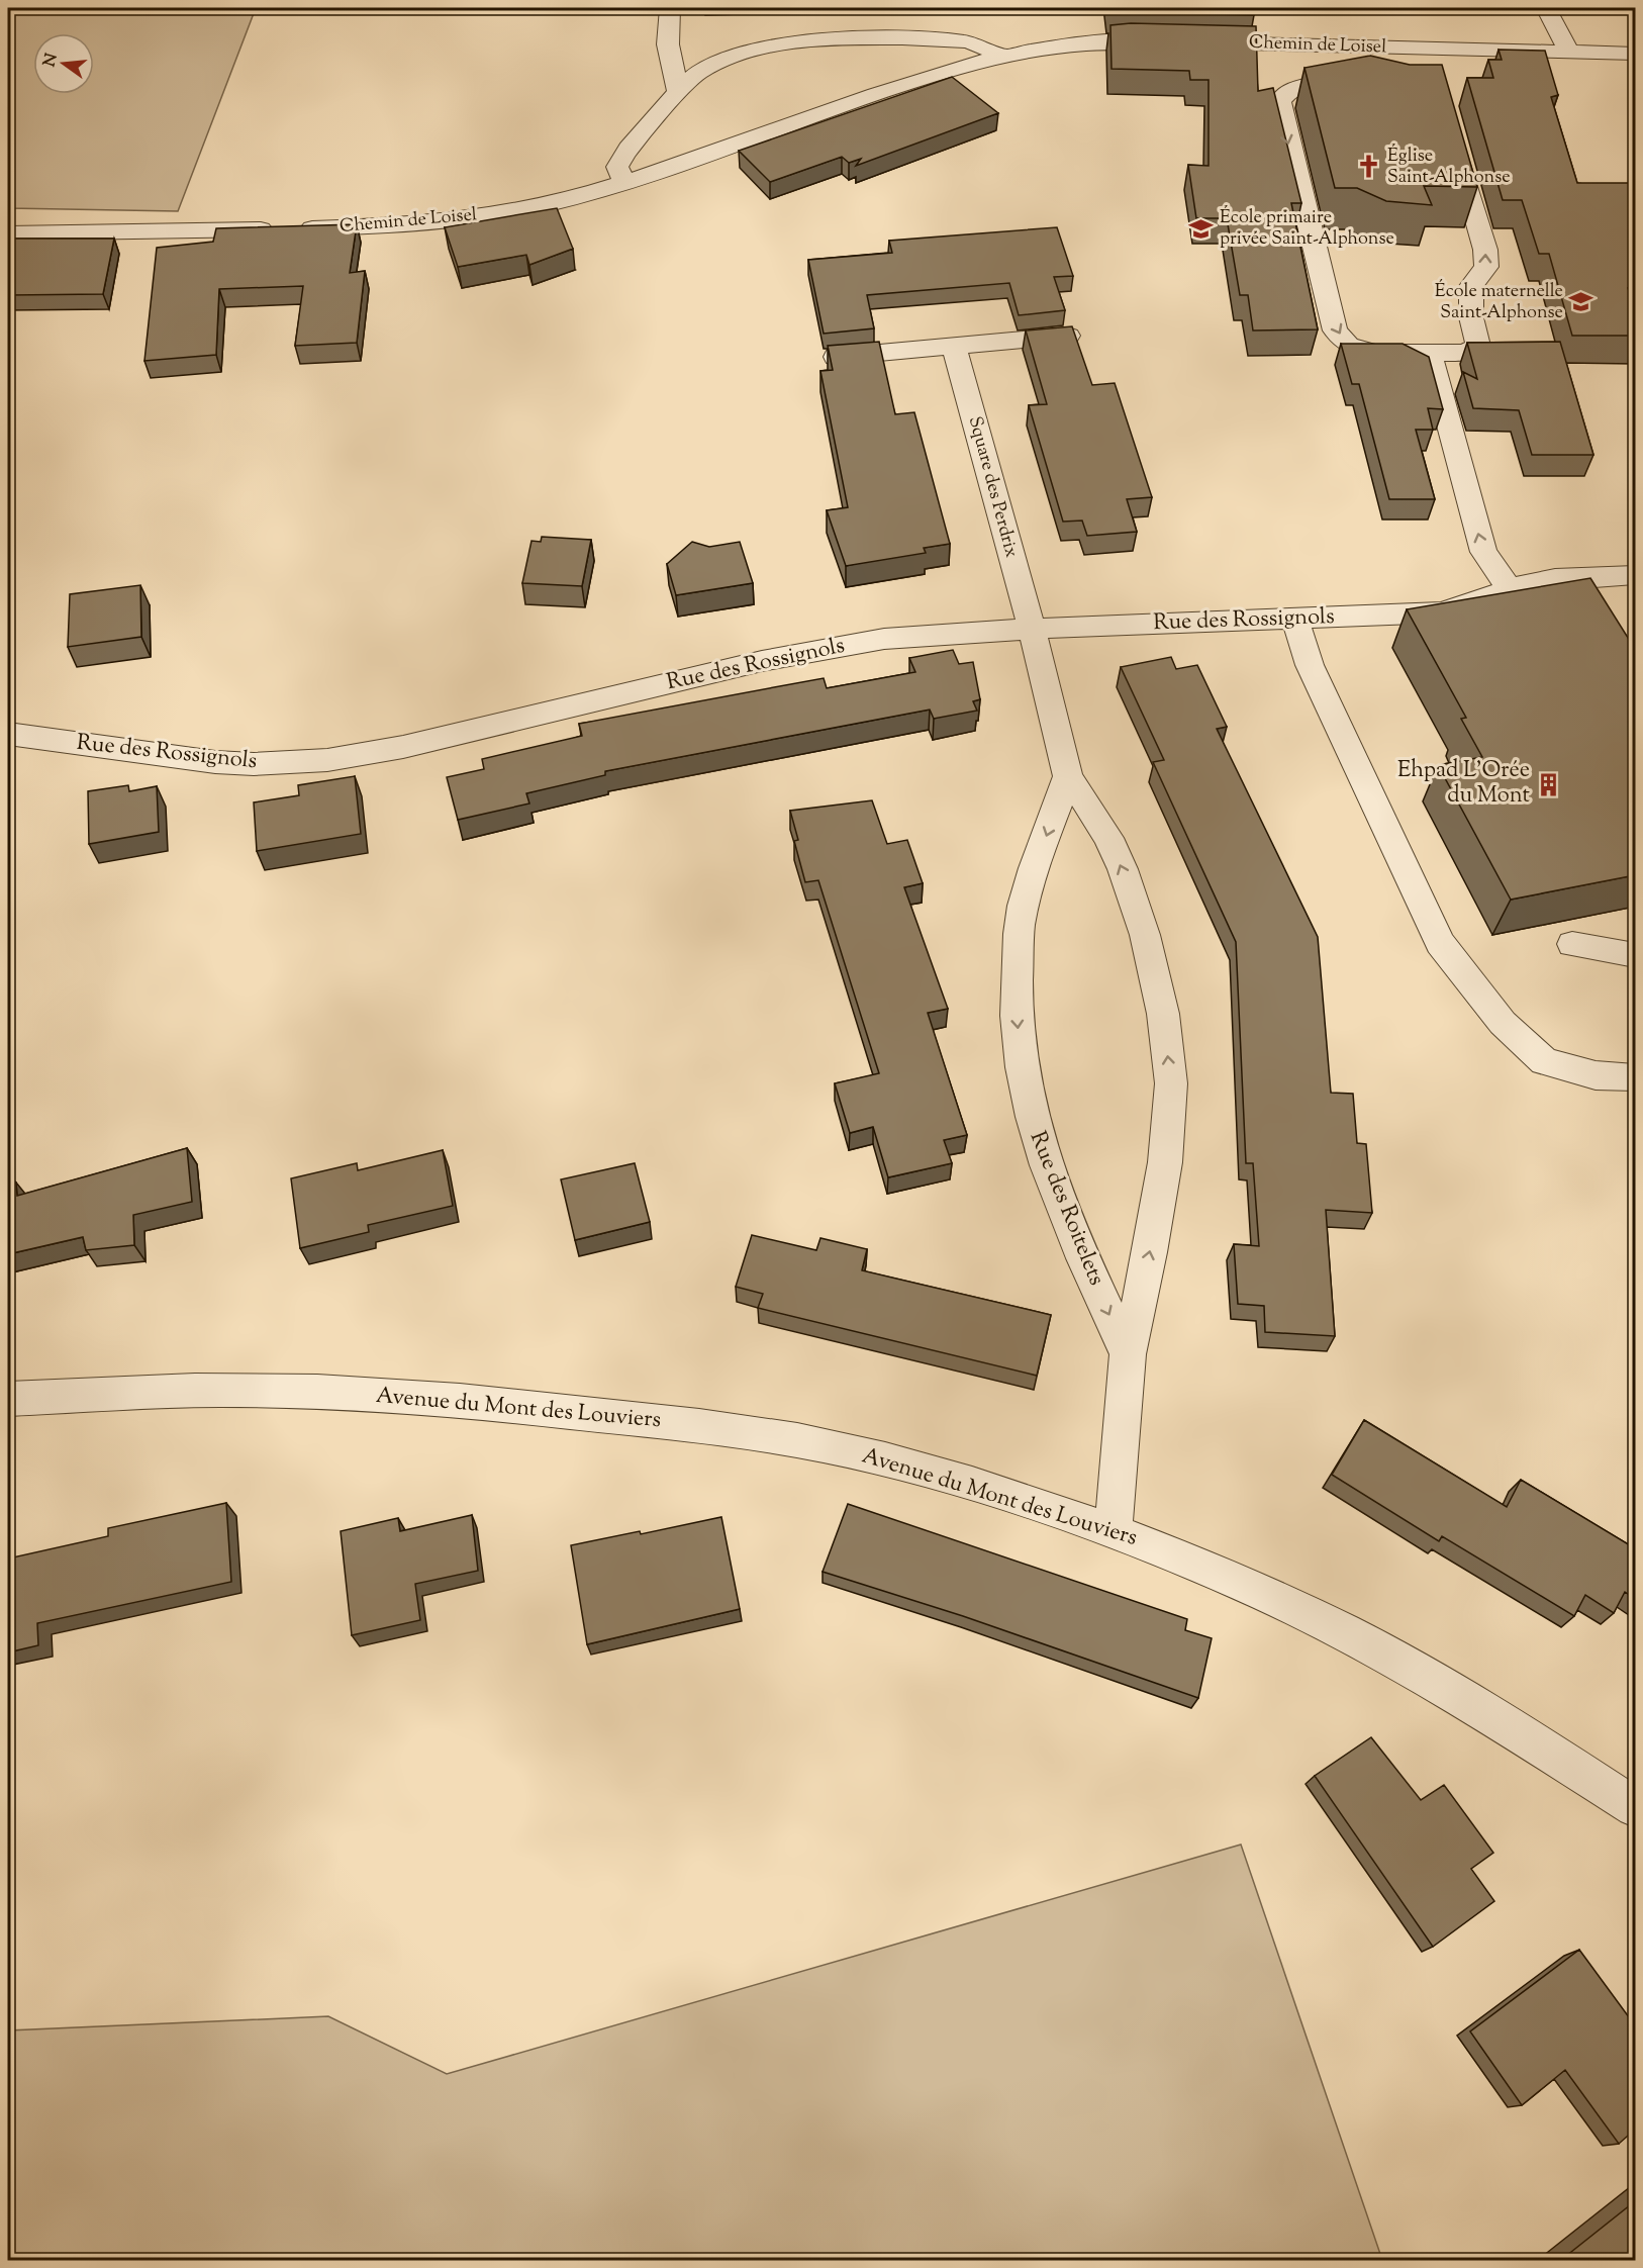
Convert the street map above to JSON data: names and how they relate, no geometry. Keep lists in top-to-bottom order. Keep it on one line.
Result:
{"streets":{"street":["Chemin de Loisel","Square des Perdrix","Rue des Rossignols","Rue des Roitelets","Avenue du Mont des Louviers"]},"crossings":[["Square des Perdrix","Rue des Rossignols"],["Square des Perdrix","Rue des Roitelets"],["Rue des Rossignols","Rue des Roitelets"],["Rue des Roitelets","Avenue du Mont des Louviers"]],"places":{"church":["Église Saint-Alphonse"],"school or university":["École primaire privée Saint-Alphonse","École maternelle Saint-Alphonse"],"building":["Ehpad L'Orée du Mont"]},"north":"left"}
